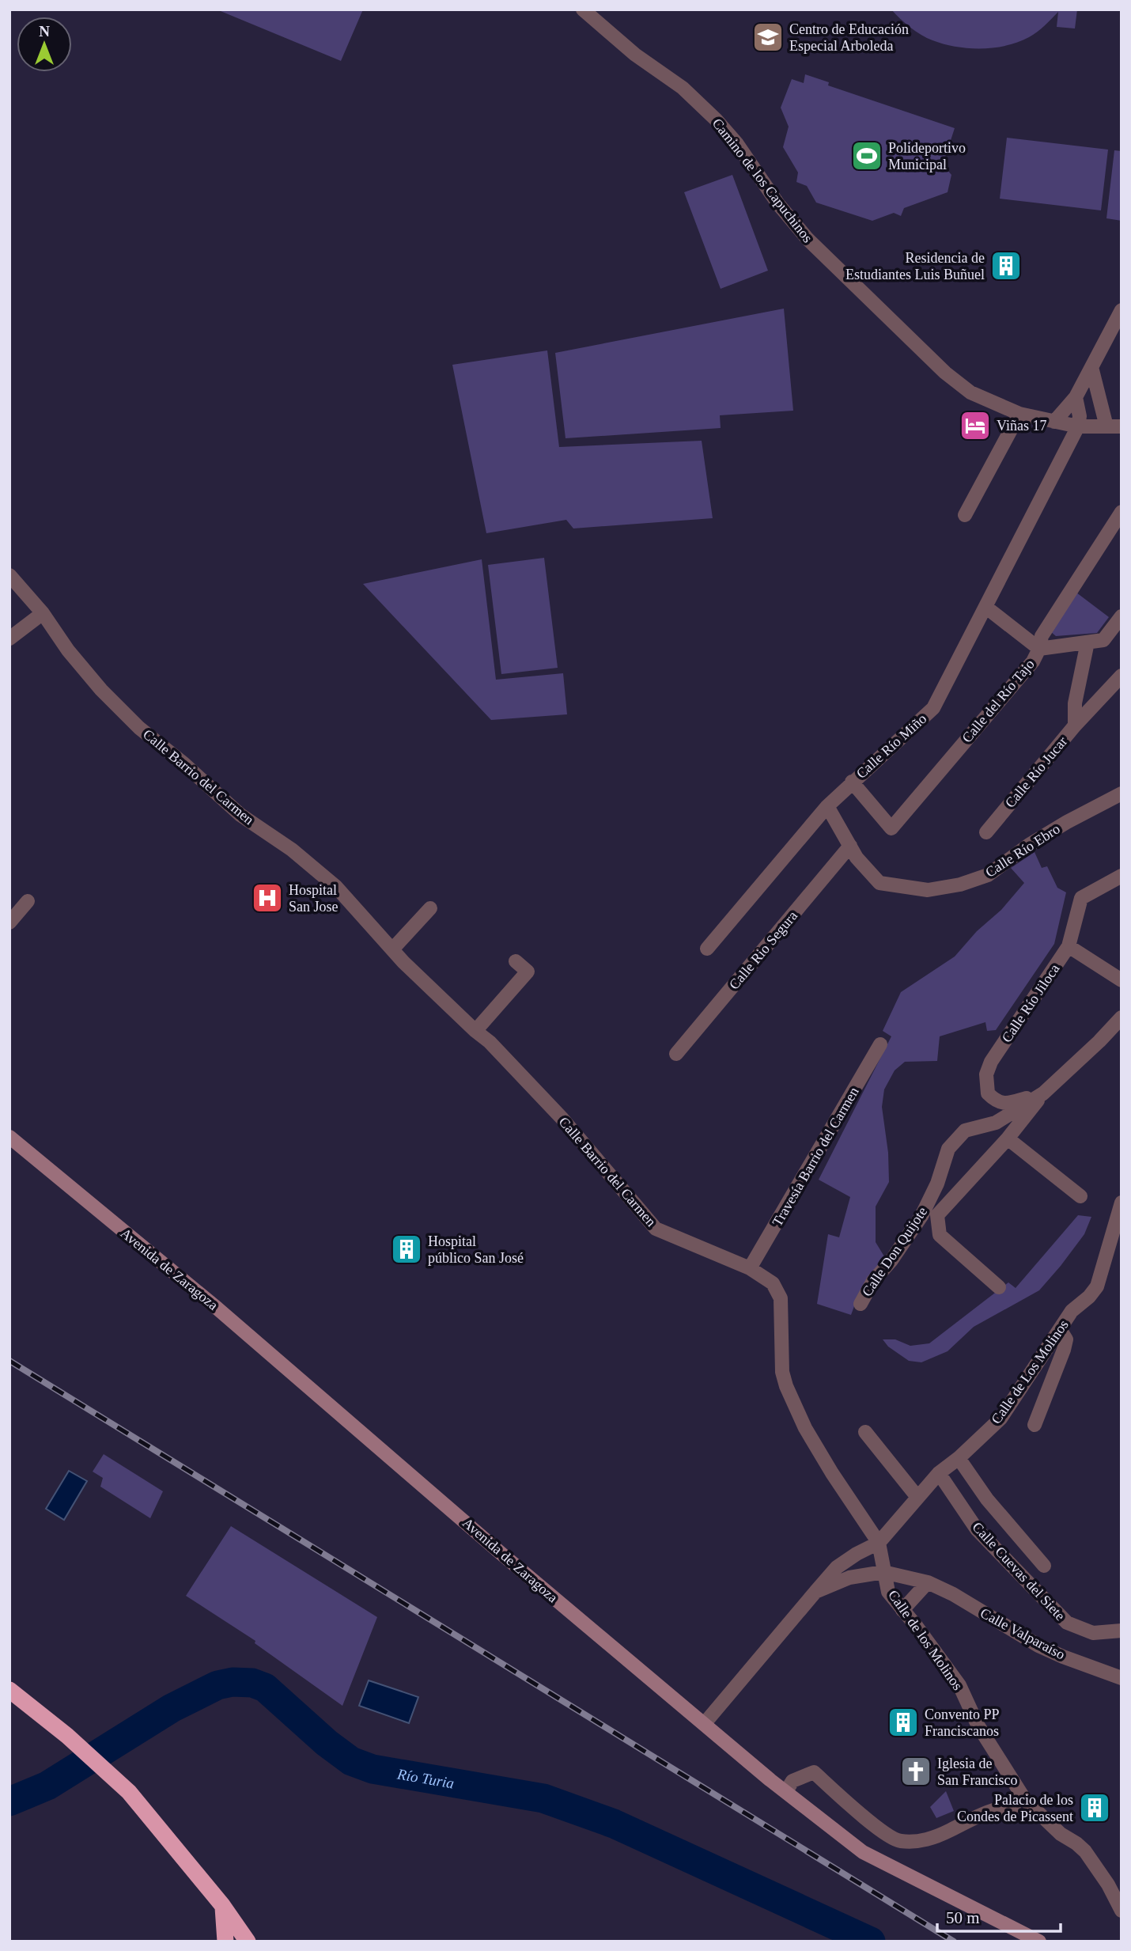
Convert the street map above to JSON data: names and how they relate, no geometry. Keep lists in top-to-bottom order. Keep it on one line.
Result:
{"streets":{"main road":["Avenida de Zaragoza"],"street":["Camino de los Capuchinos","Calle del Río Tajo","Calle Río Miño","Calle Río Jucar","Calle Barrio del Carmen","Calle Río Ebro","Calle Rio Segura","Calle Río Jiloca","Travesía Barrio del Carmen","Calle Don Quijote","Calle de Los Molinos","Calle Cuevas del Siete","Calle Valparaíso","Calle de los Molinos"]},"crossings":[["Camino de los Capuchinos","Calle Río Miño"],["Calle del Río Tajo","Calle Río Miño"],["Calle Río Miño","Calle Río Ebro"],["Calle Barrio del Carmen","Travesía Barrio del Carmen"],["Calle Barrio del Carmen","Calle de Los Molinos"],["Calle Barrio del Carmen","Calle Valparaíso"],["Calle Barrio del Carmen","Calle de los Molinos"],["Calle Río Ebro","Calle Rio Segura"],["Calle Río Jiloca","Calle Don Quijote"],["Avenida de Zaragoza","Calle Valparaíso"],["Calle de Los Molinos","Calle Cuevas del Siete"],["Calle de Los Molinos","Calle Valparaíso"],["Calle de Los Molinos","Calle de los Molinos"],["Calle Valparaíso","Calle de los Molinos"]],"water":["Río Turia"],"places":{"school or university":["Centro de Educación Especial Arboleda"],"sports":["Polideportivo Municipal"],"building":["Residencia de Estudiantes Luis Buñuel","Hospital público San José","Convento PP Franciscanos","Palacio de los Condes de Picassent"],"hotel":["Viñas 17"],"hospital":["Hospital San Jose"],"church":["Iglesia de San Francisco"]},"scale_bar":"50 m","north":"top"}
